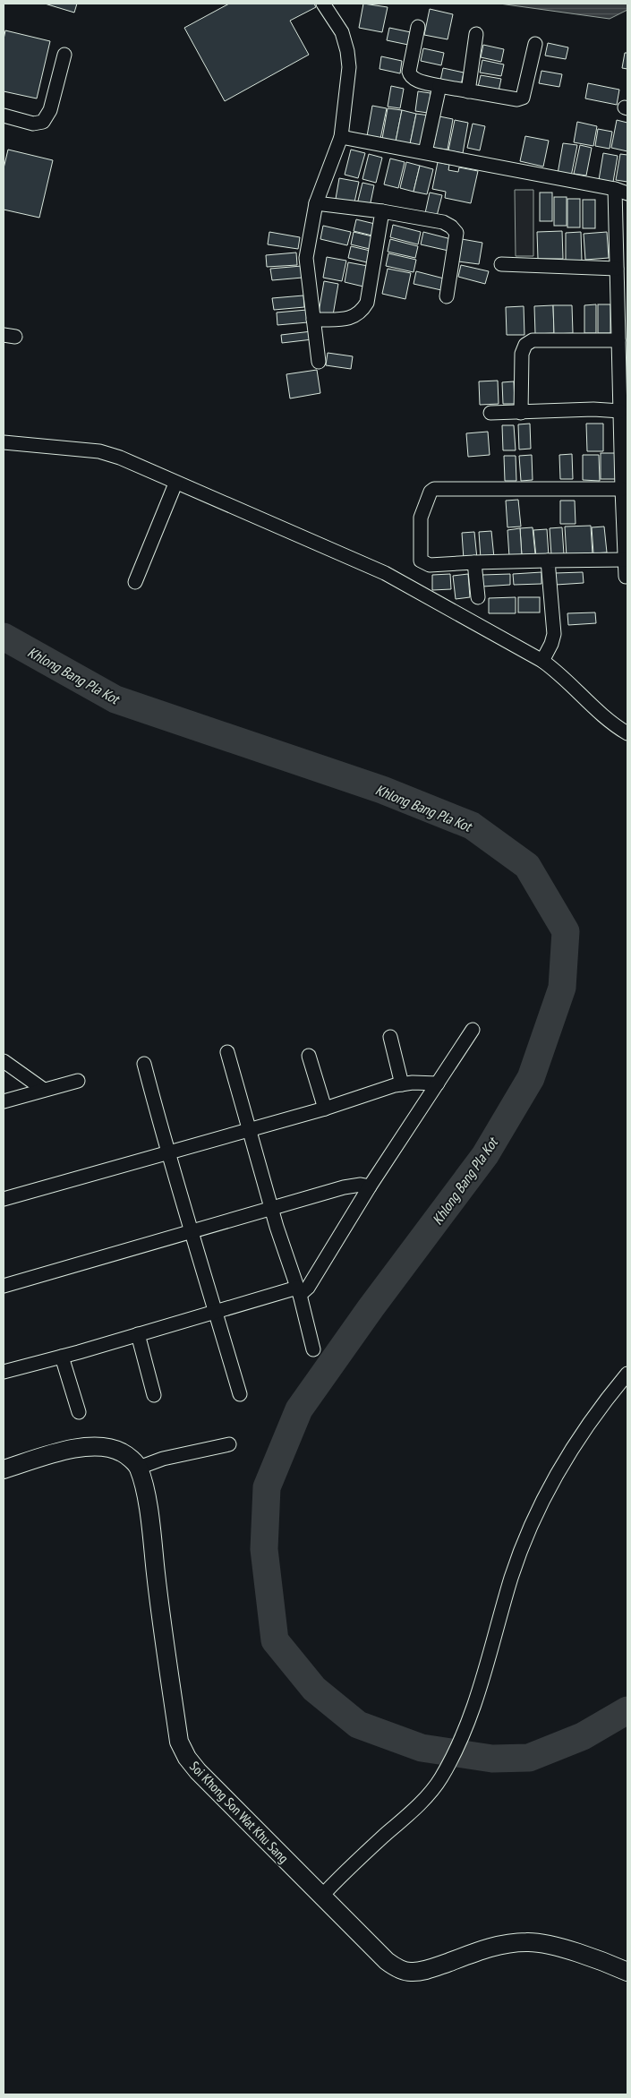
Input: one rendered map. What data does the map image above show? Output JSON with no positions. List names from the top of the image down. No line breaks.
{"streets":{"street":["Soi Khong Son Wat Khu Sang"]},"water":["Khlong Bang Pla Kot"]}
